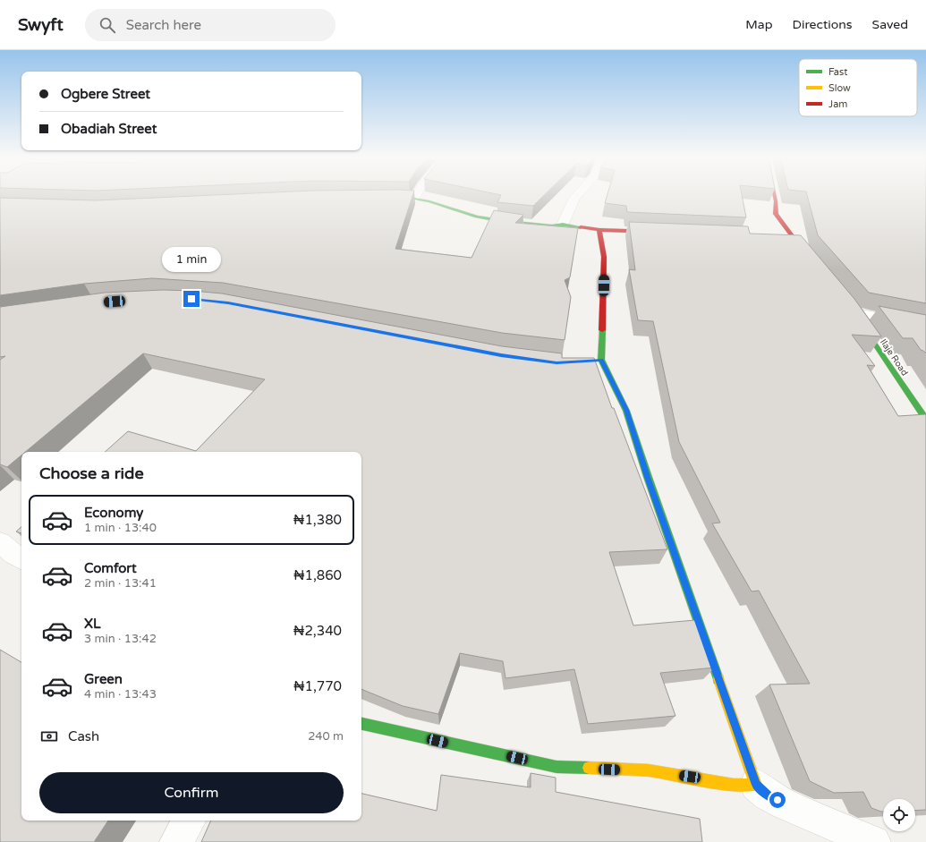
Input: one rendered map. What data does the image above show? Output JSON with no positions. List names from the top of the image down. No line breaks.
{"streets":{"street":["Ilaje Road"]},"legend":["Fast","Slow","Jam"],"page":{"header":"Swyft","search":"Search here","nav":["Map","Directions","Saved"],"banner":["Ogbere Street","Obadiah Street"],"bubble":"1 min","heading":"Choose a ride","list":[{"name":"Economy","note":"1 min · 13:40","value":"₦1,380"},{"name":"Comfort","note":"2 min · 13:41","value":"₦1,860"},{"name":"XL","note":"3 min · 13:42","value":"₦2,340"},{"name":"Green","note":"4 min · 13:43","value":"₦1,770"}],"pay":["Cash","240 m"],"buttons":"Confirm"}}
